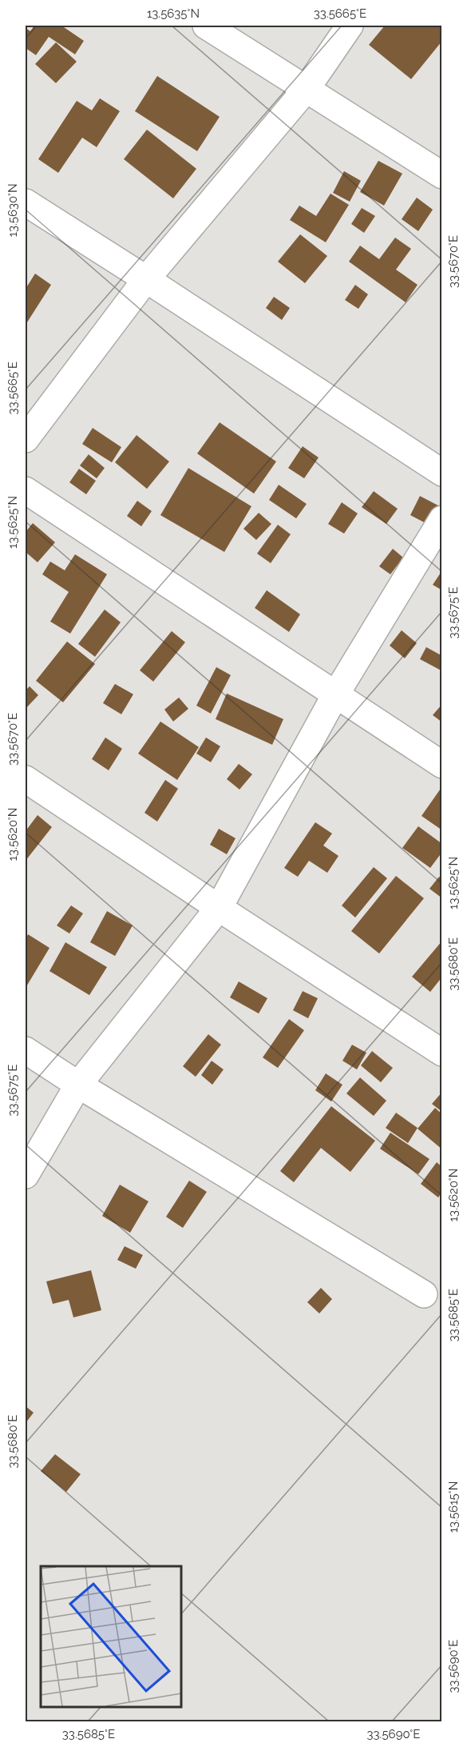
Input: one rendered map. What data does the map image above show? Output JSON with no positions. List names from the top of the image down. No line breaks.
{"coordinates":["13.5635°N","33.5665°E","13.5630°N","33.5670°E","13.5625°N","33.5675°E","13.5620°N","33.5680°E","33.5685°E","13.5615°N","33.5690°E"]}
